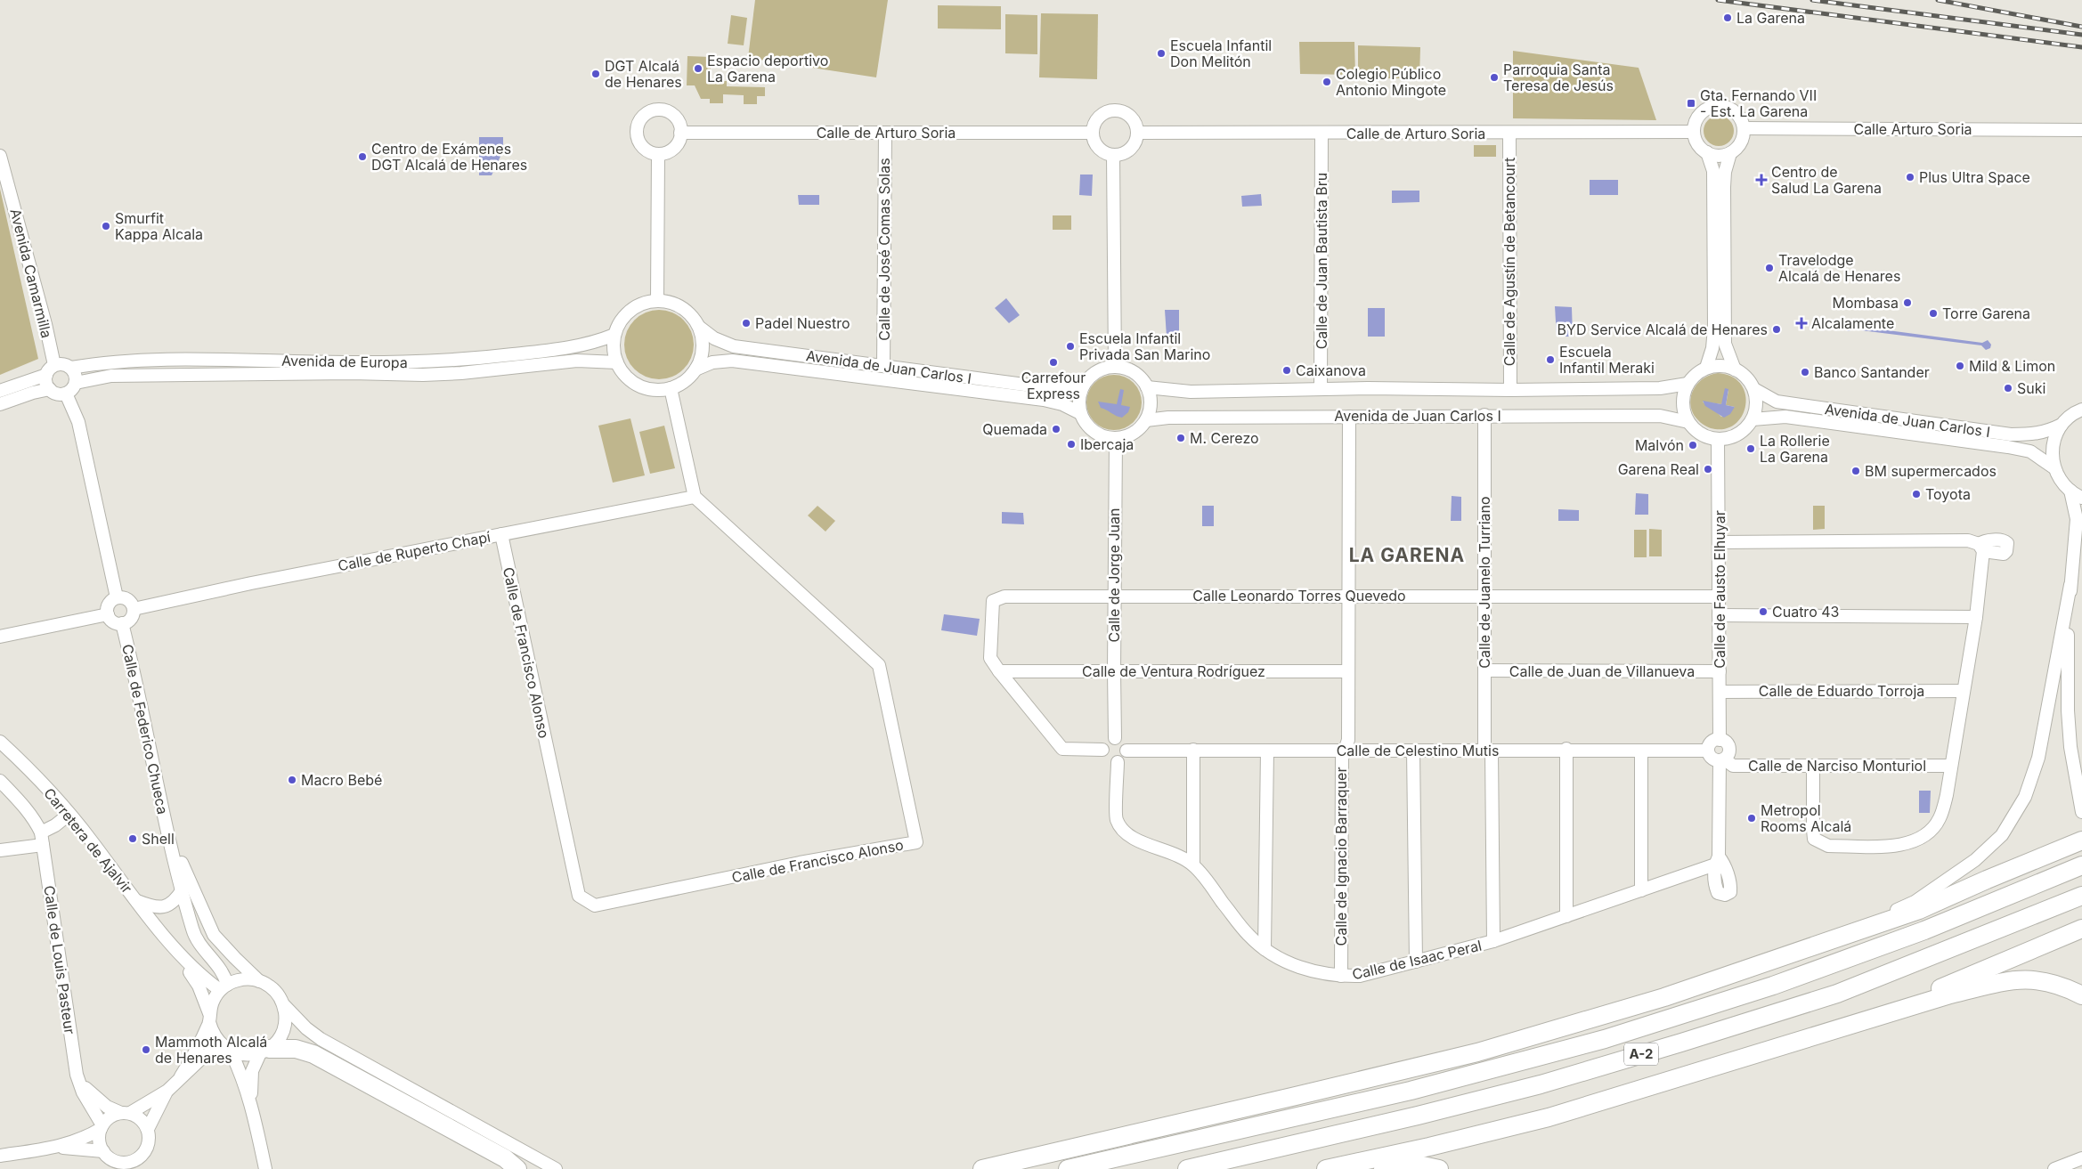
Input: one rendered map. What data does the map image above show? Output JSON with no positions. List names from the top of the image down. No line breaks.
{"streets":{"highway":["A-2"],"street":["Calle Arturo Soria","Calle de Arturo Soria","Calle de José Comas Solas","Calle de Juan Bautista Bru","Calle de Agustín de Betancourt","Avenida Camarmilla","Avenida de Europa","Avenida de Juan Carlos I","Calle de Ruperto Chapí","Calle de Jorge Juan","Calle de Juanelo Turriano","Calle de Fausto Elhuyar","Calle Leonardo Torres Quevedo","Calle de Francisco Alonso","Calle de Ventura Rodríguez","Calle de Juan de Villanueva","Calle de Eduardo Torroja","Calle de Federico Chueca","Calle de Celestino Mutis","Calle de Narciso Monturiol","Carretera de Ajalvir","Calle de Ignacio Barraquer","Calle de Louis Pasteur","Calle de Isaac Peral"]},"crossings":[["Calle Arturo Soria","Calle de Arturo Soria"],["Calle de Arturo Soria","Calle de José Comas Solas"],["Calle de Arturo Soria","Calle de Juan Bautista Bru"],["Calle de Arturo Soria","Calle de Agustín de Betancourt"],["Calle de José Comas Solas","Avenida de Juan Carlos I"],["Calle de Juan Bautista Bru","Avenida de Juan Carlos I"],["Calle de Agustín de Betancourt","Avenida de Juan Carlos I"],["Avenida Camarmilla","Avenida de Europa"],["Avenida de Europa","Avenida de Juan Carlos I"],["Avenida de Juan Carlos I","Calle de Jorge Juan"],["Avenida de Juan Carlos I","Calle de Juanelo Turriano"],["Avenida de Juan Carlos I","Calle de Fausto Elhuyar"],["Avenida de Juan Carlos I","Calle de Ignacio Barraquer"],["Calle de Ruperto Chapí","Calle de Francisco Alonso"],["Calle de Ruperto Chapí","Calle de Federico Chueca"],["Calle de Jorge Juan","Calle Leonardo Torres Quevedo"],["Calle de Jorge Juan","Calle de Ventura Rodríguez"],["Calle de Jorge Juan","Calle de Celestino Mutis"],["Calle de Jorge Juan","Calle de Isaac Peral"],["Calle de Juanelo Turriano","Calle Leonardo Torres Quevedo"],["Calle de Juanelo Turriano","Calle de Juan de Villanueva"],["Calle de Juanelo Turriano","Calle de Celestino Mutis"],["Calle de Juanelo Turriano","Calle de Isaac Peral"],["Calle de Fausto Elhuyar","Calle Leonardo Torres Quevedo"],["Calle de Fausto Elhuyar","Calle de Juan de Villanueva"],["Calle de Fausto Elhuyar","Calle de Eduardo Torroja"],["Calle de Fausto Elhuyar","Calle de Celestino Mutis"],["Calle de Fausto Elhuyar","Calle de Narciso Monturiol"],["Calle de Fausto Elhuyar","Calle de Isaac Peral"],["Calle Leonardo Torres Quevedo","Calle de Ventura Rodríguez"],["Calle Leonardo Torres Quevedo","Calle de Ignacio Barraquer"],["Calle de Ventura Rodríguez","Calle de Ignacio Barraquer"],["Calle de Celestino Mutis","Calle de Narciso Monturiol"],["Calle de Celestino Mutis","Calle de Ignacio Barraquer"],["Calle de Celestino Mutis","Calle de Isaac Peral"],["Calle de Narciso Monturiol","Calle de Isaac Peral"],["Calle de Ignacio Barraquer","Calle de Isaac Peral"]],"districts":["LA GARENA"],"places":{"other":["La Garena","Escuela Infantil Don Melitón","Espacio deportivo La Garena","DGT Alcalá de Henares","Parroquia Santa Teresa de Jesús","Colegio Público Antonio Mingote","Centro de Exámenes DGT Alcalá de Henares","Plus Ultra Space","Smurfit Kappa Alcala","Travelodge Alcalá de Henares","Mombasa","Torre Garena","Padel Nuestro","BYD Service Alcalá de Henares","Escuela Infantil Privada San Marino","Escuela Infantil Meraki","Carrefour Express","Mild & Limon","Caixanova","Banco Santander","Suki","Quemada","M. Cerezo","Ibercaja","Malvón","La Rollerie La Garena","Garena Real","BM supermercados","Toyota","Cuatro 43","Macro Bebé","Metropol Rooms Alcalá","Shell","Mammoth Alcalá de Henares"],"transit":["Gta. Fernando VII - Est. La Garena"],"health":["Centro de Salud La Garena","Alcalamente"]}}
